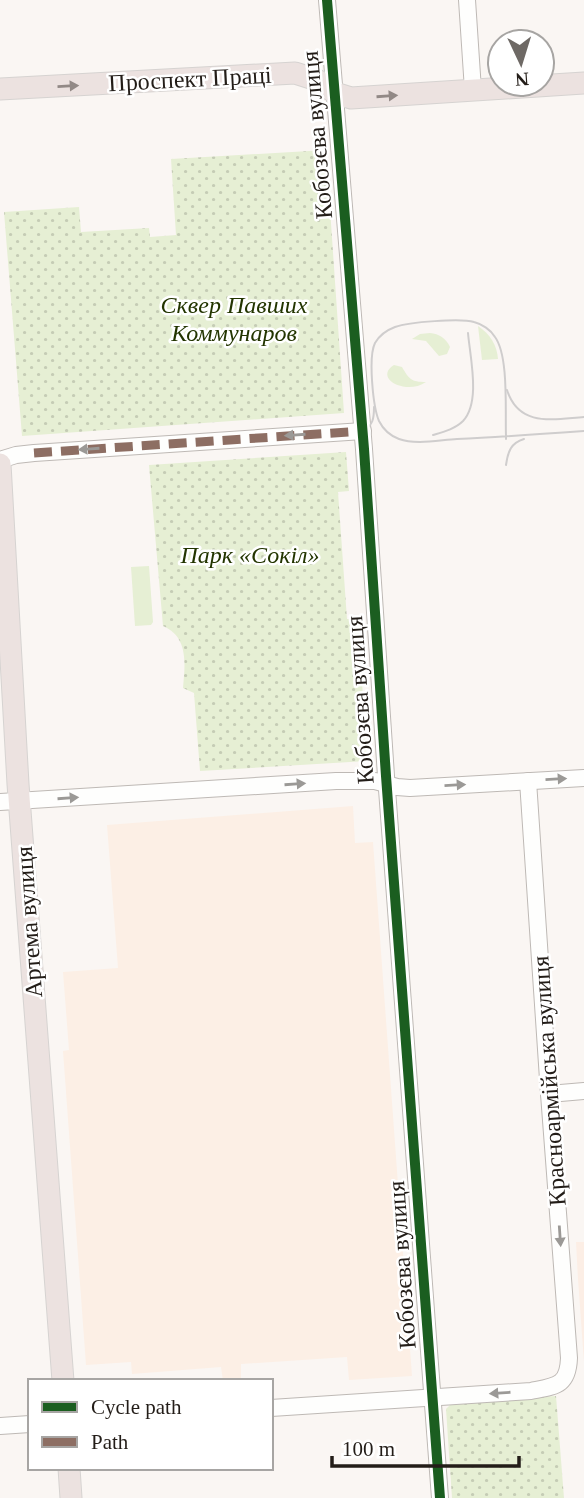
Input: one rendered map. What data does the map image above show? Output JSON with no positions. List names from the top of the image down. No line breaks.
{"streets":{"main road":["Проспект Праці","Артема вулиця"],"street":["Кобозєва вулиця","Красноармійська вулиця"]},"crossings":[["Проспект Праці","Кобозєва вулиця"],["Кобозєва вулиця","Красноармійська вулиця"]],"one_way":["Проспект Праці"],"parks":["Сквер Павших Коммунаров","Парк «Сокіл»"],"legend":["Cycle path","Path"],"scale_bar":"100 m","north":"bottom"}
